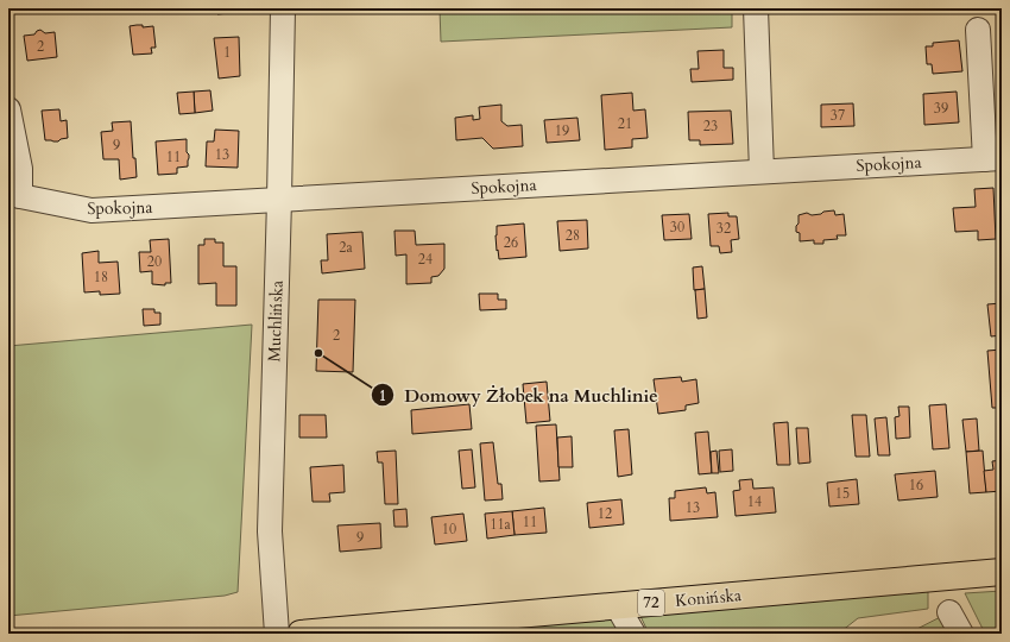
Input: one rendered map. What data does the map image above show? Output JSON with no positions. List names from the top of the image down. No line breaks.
{"streets":{"main road":["Konińska","72"],"street":["Spokojna","Muchlińska"]},"crossings":[["Spokojna","Muchlińska"]],"places":["Domowy Żłobek na Muchlinie"],"house_numbers":["2","1","39","37","21","23","19","9","13","11","30","32","28","26","2a","24","20","18","2","16","15","14","13","12","11","11a","10","9"]}
